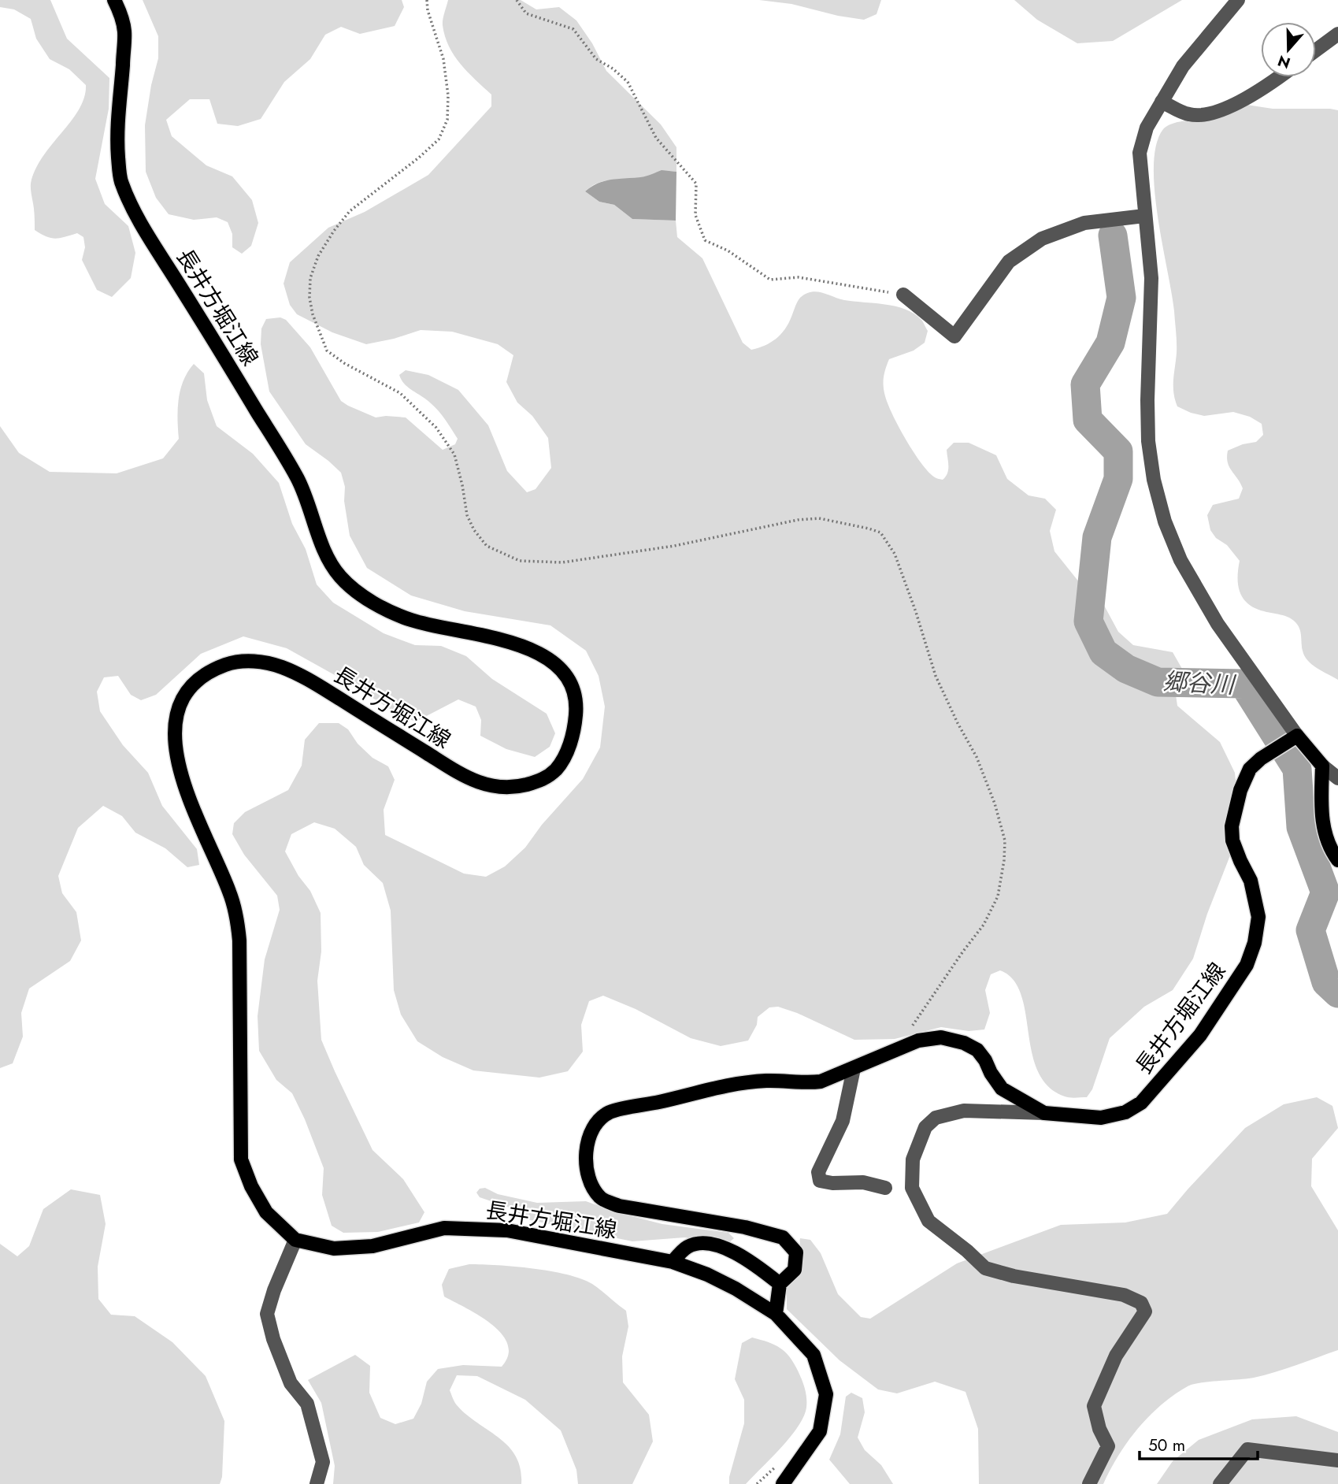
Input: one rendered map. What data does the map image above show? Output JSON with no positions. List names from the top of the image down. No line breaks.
{"streets":{"main road":["長井方堀江線"]},"water":["郷谷川"],"scale_bar":"50 m","north":"bottom"}
